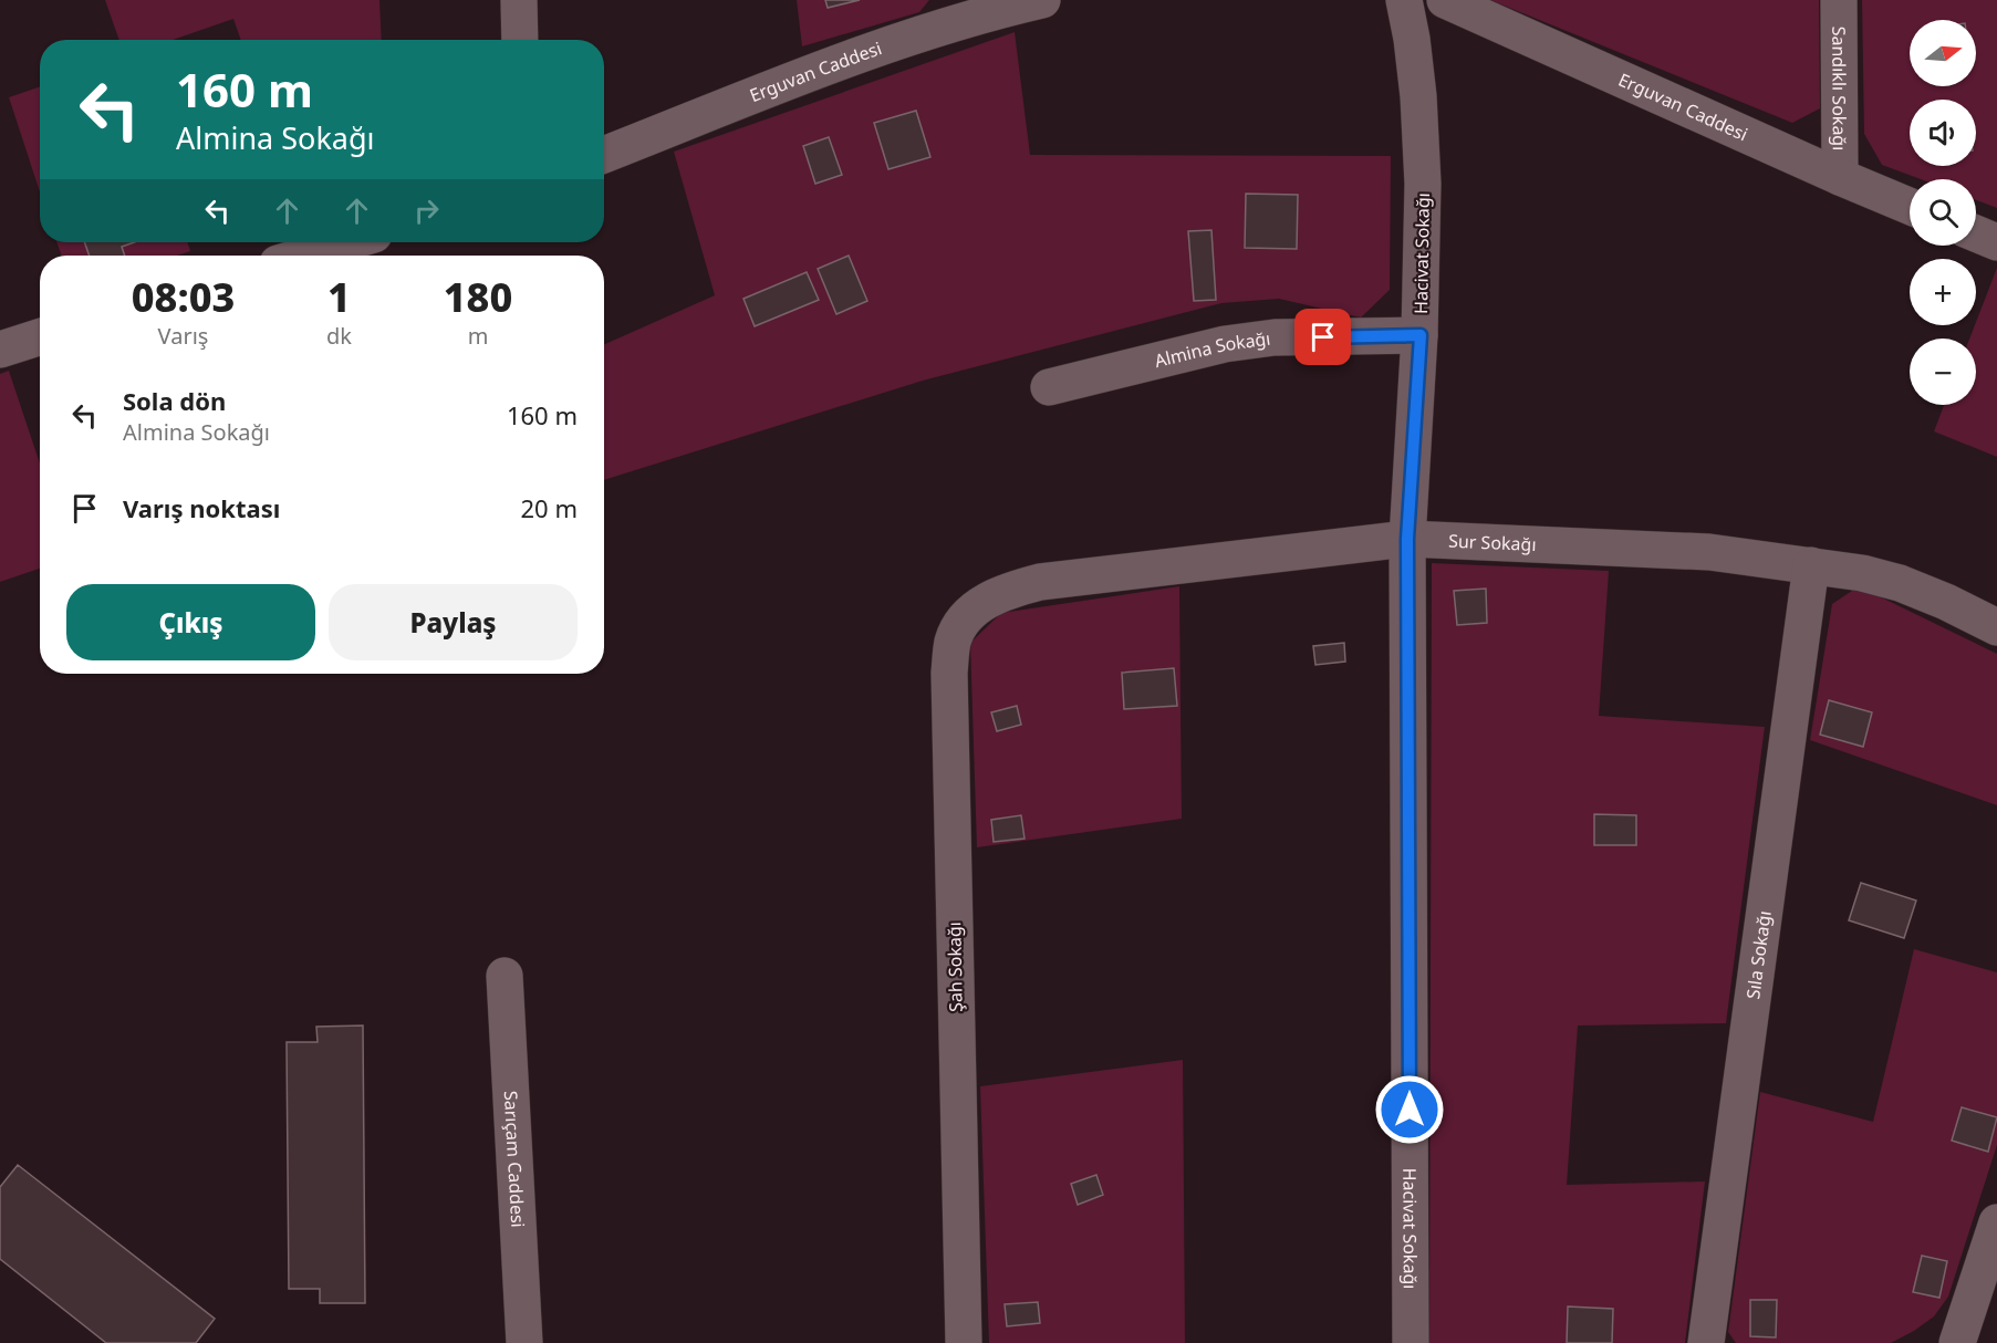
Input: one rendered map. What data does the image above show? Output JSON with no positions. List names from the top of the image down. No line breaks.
{"streets":{"street":["Erguvan Caddesi","Sandıklı Sokağı","Hacivat Sokağı","Almina Sokağı","Sur Sokağı","Sıla Sokağı","Şah Sokağı","Sarıçam Caddesi"]},"crossings":[["Erguvan Caddesi","Sandıklı Sokağı"],["Hacivat Sokağı","Almina Sokağı"],["Hacivat Sokağı","Sur Sokağı"],["Sur Sokağı","Sıla Sokağı"],["Sur Sokağı","Şah Sokağı"]],"north":"right","page":{"map_buttons":["+","−"],"turn":["160 m","Almina Sokağı"],"eta":["08:03","Varış","1","dk","180","m"],"list":[{"name":"Sola dön","note":"Almina Sokağı","value":"160 m"},{"name":"Varış noktası","value":"20 m"}],"buttons":["Çıkış","Paylaş"]}}
